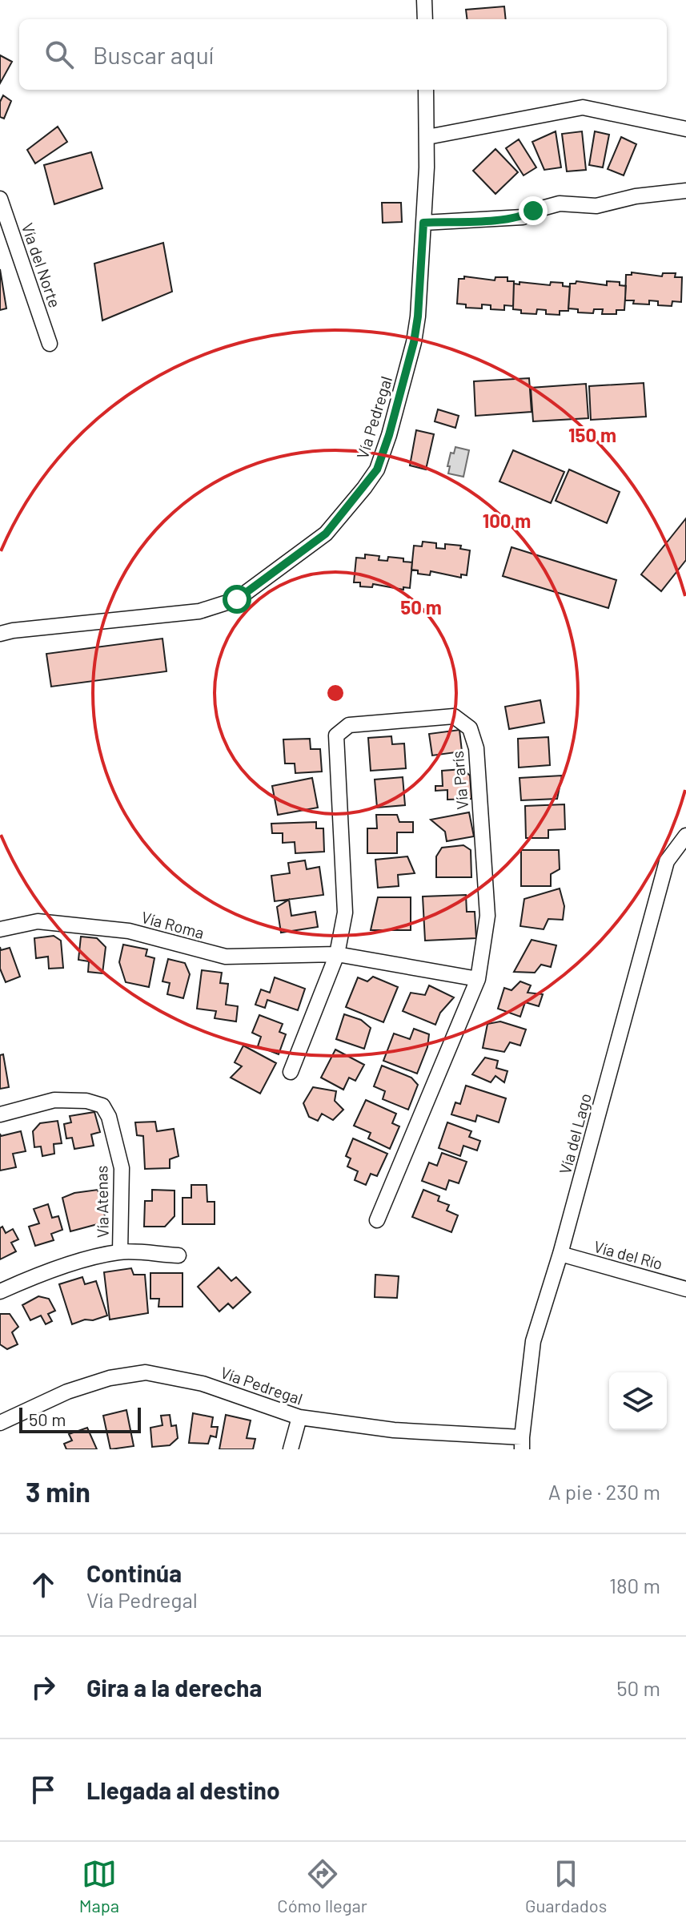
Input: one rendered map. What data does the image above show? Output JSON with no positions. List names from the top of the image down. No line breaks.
{"streets":{"street":["Vía del Norte","Vía Pedregal","Vía París","Vía Roma","Vía del Lago","Vía Atenas","Vía del Río"]},"crossings":[["Vía Pedregal","Vía del Lago"],["Vía París","Vía Roma"],["Vía del Lago","Vía del Río"]],"scale_bar":"50 m","page":{"search":"Buscar aquí","scale":"50 m","heading":["3 min","A pie · 230 m"],"list":[["Continúa","Vía Pedregal","180 m"],["Gira a la derecha","50 m"],"Llegada al destino"],"nav":["Mapa","Cómo llegar","Guardados"]},"rings":["150 m","100 m","50 m"]}
